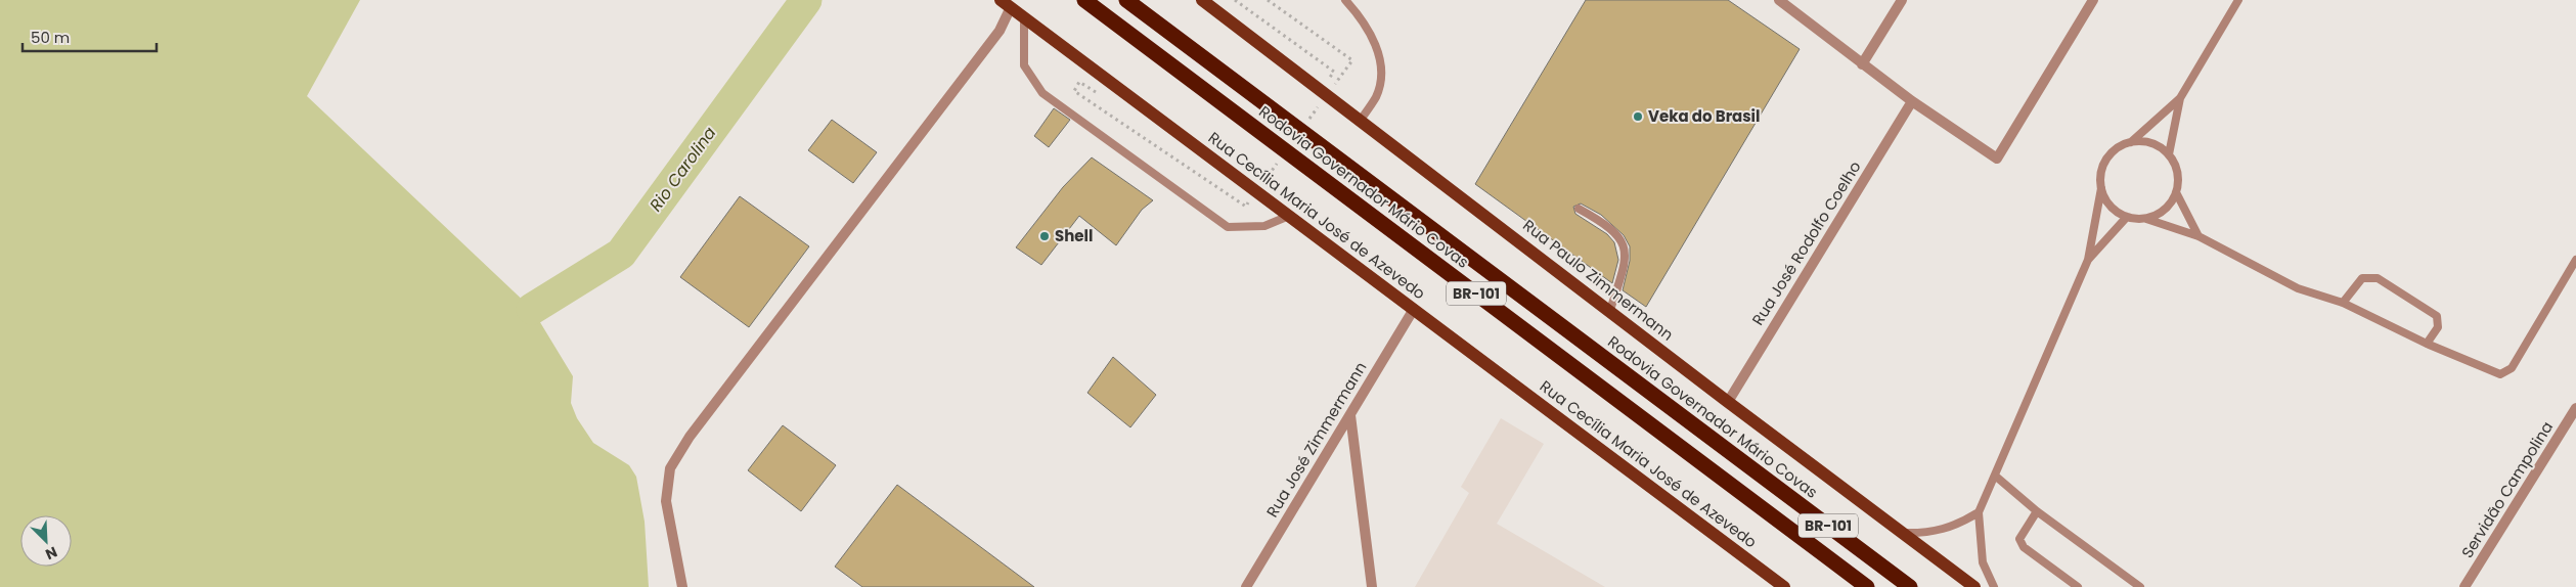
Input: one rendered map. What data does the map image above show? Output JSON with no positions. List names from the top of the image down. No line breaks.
{"streets":{"highway":["Rodovia Governador Mário Covas","BR-101"],"main road":["Rua Cecília Maria José de Azevedo","Rua Paulo Zimmermann"],"street":["Rua José Rodolfo Coelho","Rua José Zimmermann","Servidão Campolina"]},"crossings":[["Rua Cecília Maria José de Azevedo","Rua José Zimmermann"],["Rua José Rodolfo Coelho","Rua Paulo Zimmermann"]],"water":["Rio Carolina"],"places":["Veka do Brasil","Shell"],"scale_bar":"50 m","north":"bottom right"}
